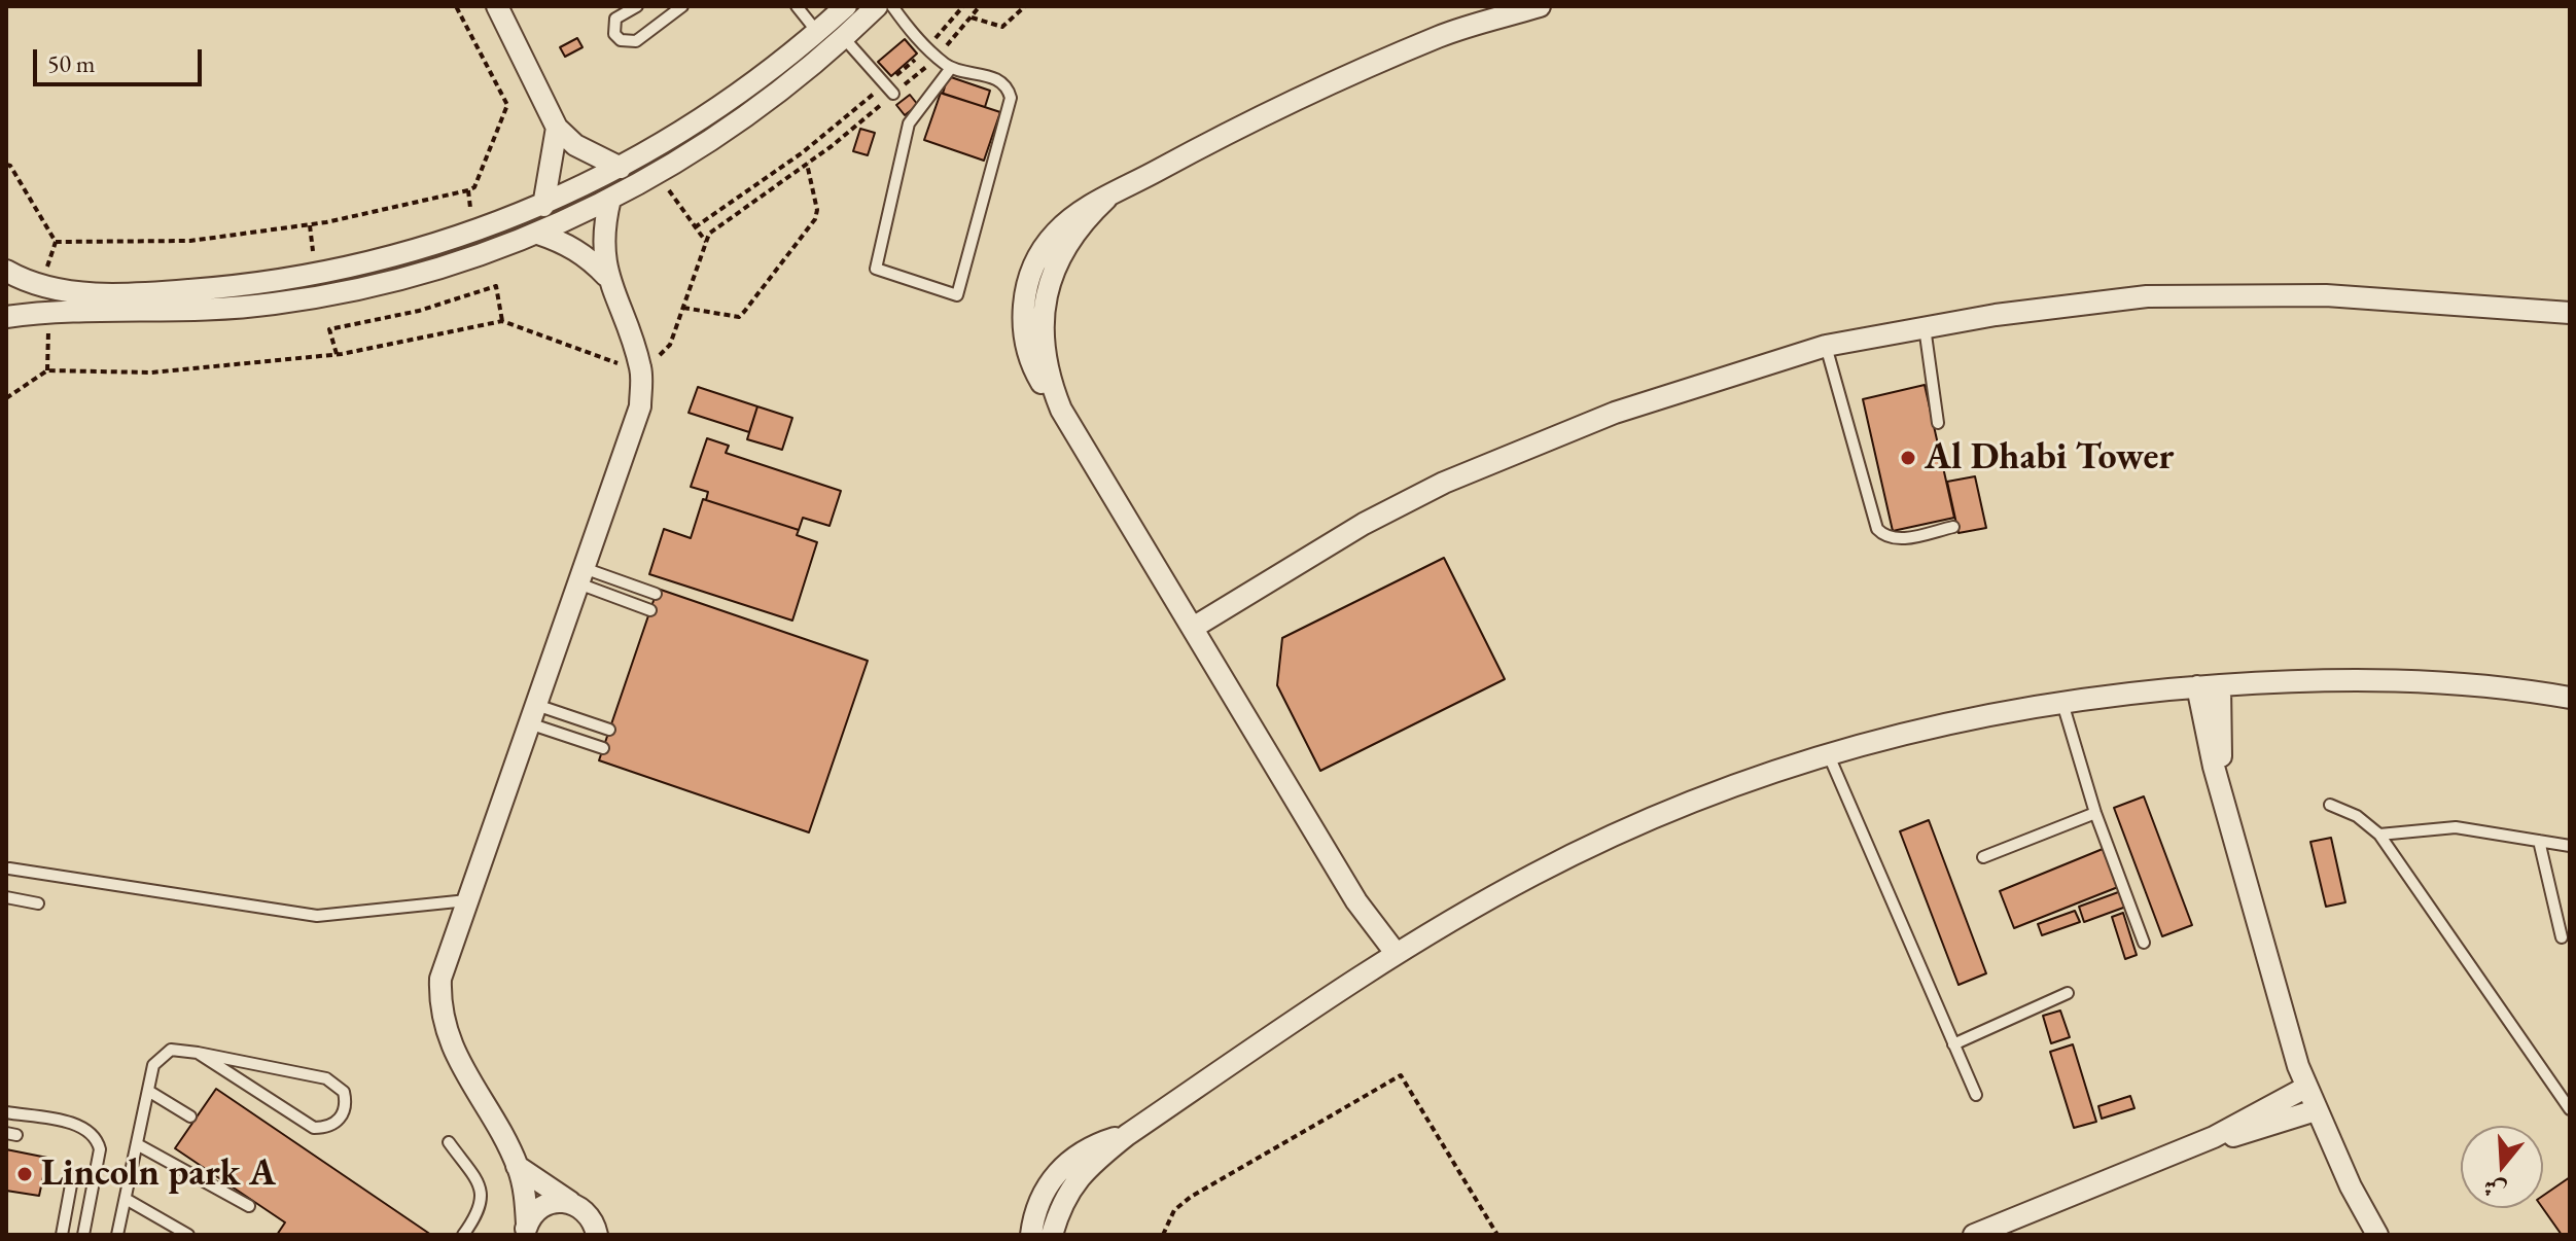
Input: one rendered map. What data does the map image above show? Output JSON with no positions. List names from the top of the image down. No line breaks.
{"places":["Al Dhabi Tower","Lincoln park A"],"scale_bar":"50 m","north":"bottom"}
